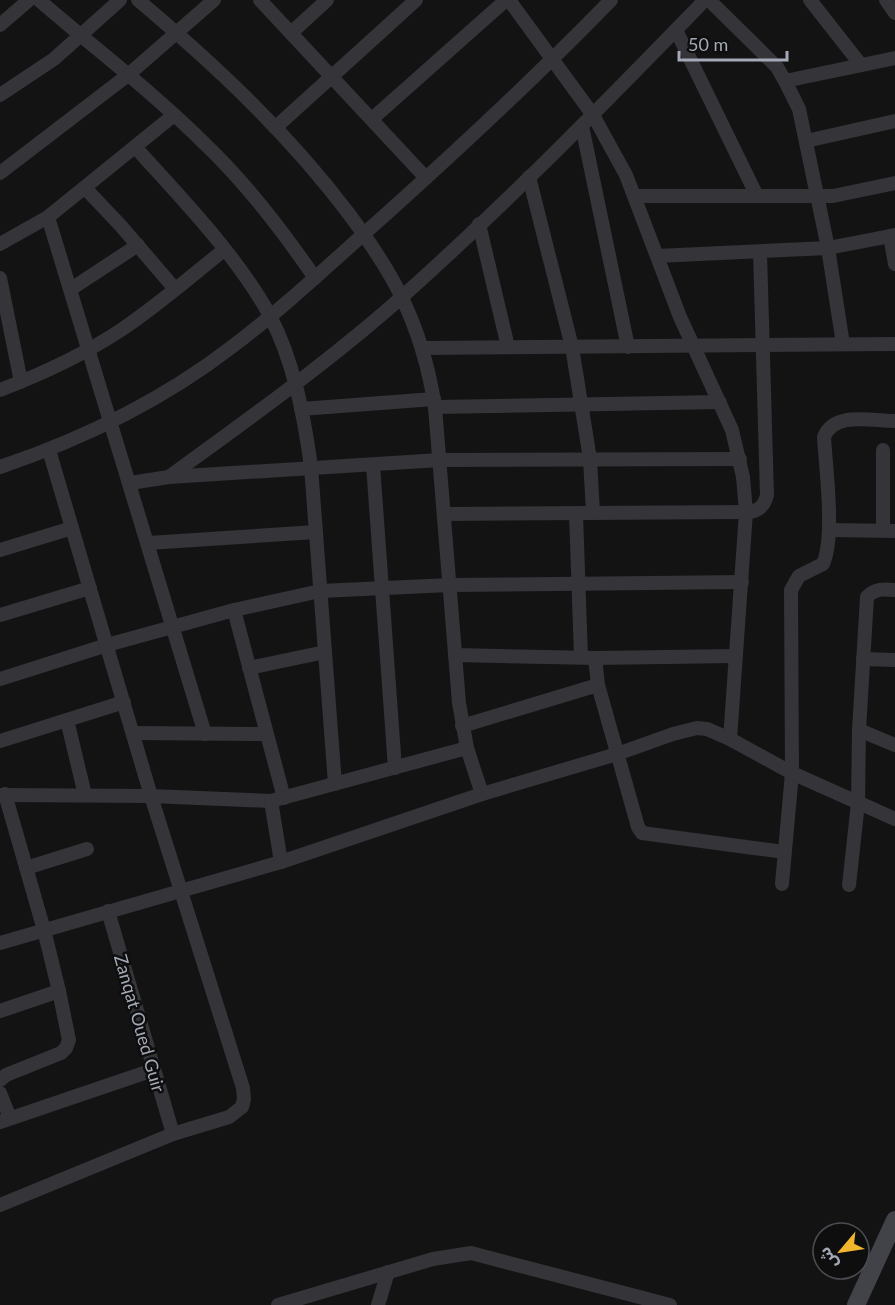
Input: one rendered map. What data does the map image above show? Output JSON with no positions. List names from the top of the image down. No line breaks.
{"streets":{"street":["Zanqat Oued Guir"]},"scale_bar":"50 m","north":"bottom left"}
